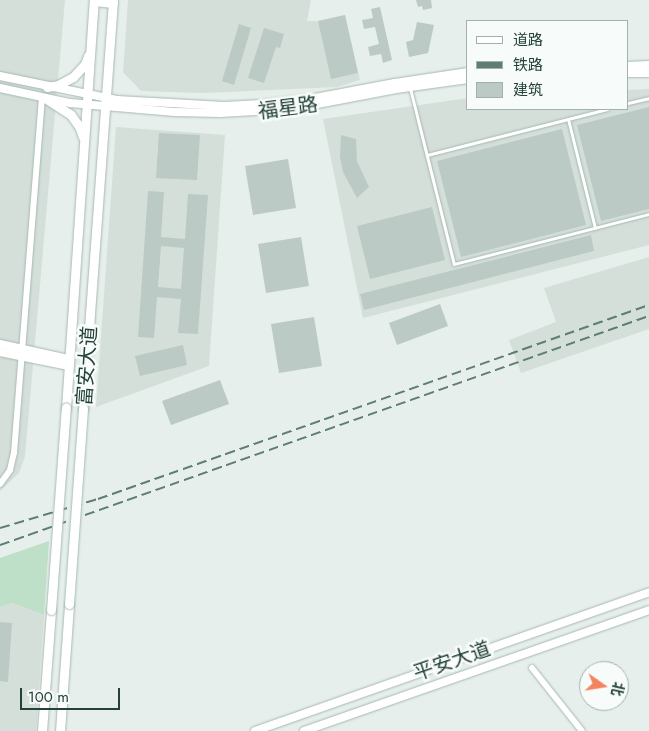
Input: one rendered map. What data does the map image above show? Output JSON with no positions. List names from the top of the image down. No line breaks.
{"streets":{"main road":["富安大道"],"street":["福星路","平安大道"]},"crossings":[["福星路","富安大道"]],"legend":["道路","铁路","建筑"],"scale_bar":"100 m","north":"right"}
